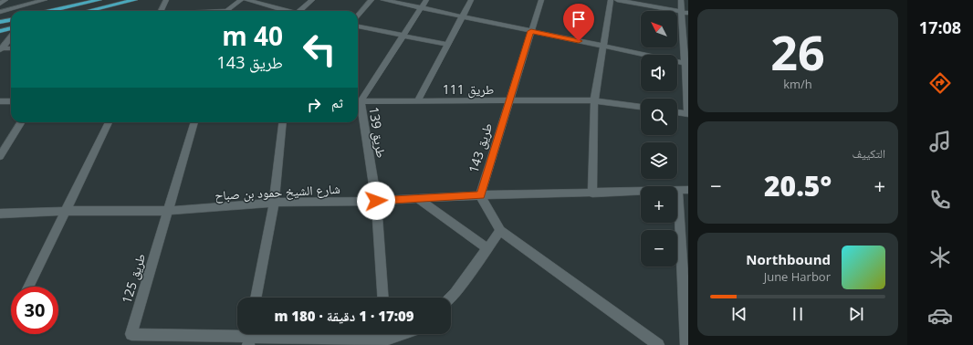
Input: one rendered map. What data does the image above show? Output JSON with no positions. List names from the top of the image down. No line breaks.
{"streets":{"street":["طريق 111","طريق 139","طريق 143","شارع الشيخ حمود بن صباح","طريق 125"]},"crossings":[["طريق 111","طريق 139"],["طريق 111","طريق 143"],["طريق 139","شارع الشيخ حمود بن صباح"],["طريق 143","شارع الشيخ حمود بن صباح"],["شارع الشيخ حمود بن صباح","طريق 125"]],"north":"top left","page":{"tabs":"17:08","tile":[["26","km/h"],"التكييف"],"map_buttons":["+","−"],"turn":["40 m","طريق 143"],"then":"ثم","heat":["−","20.5°","+"],"song":["Northbound","June Harbor"],"limit":"30","trip":"17:09 · 1 دقيقة · 180 m"}}
